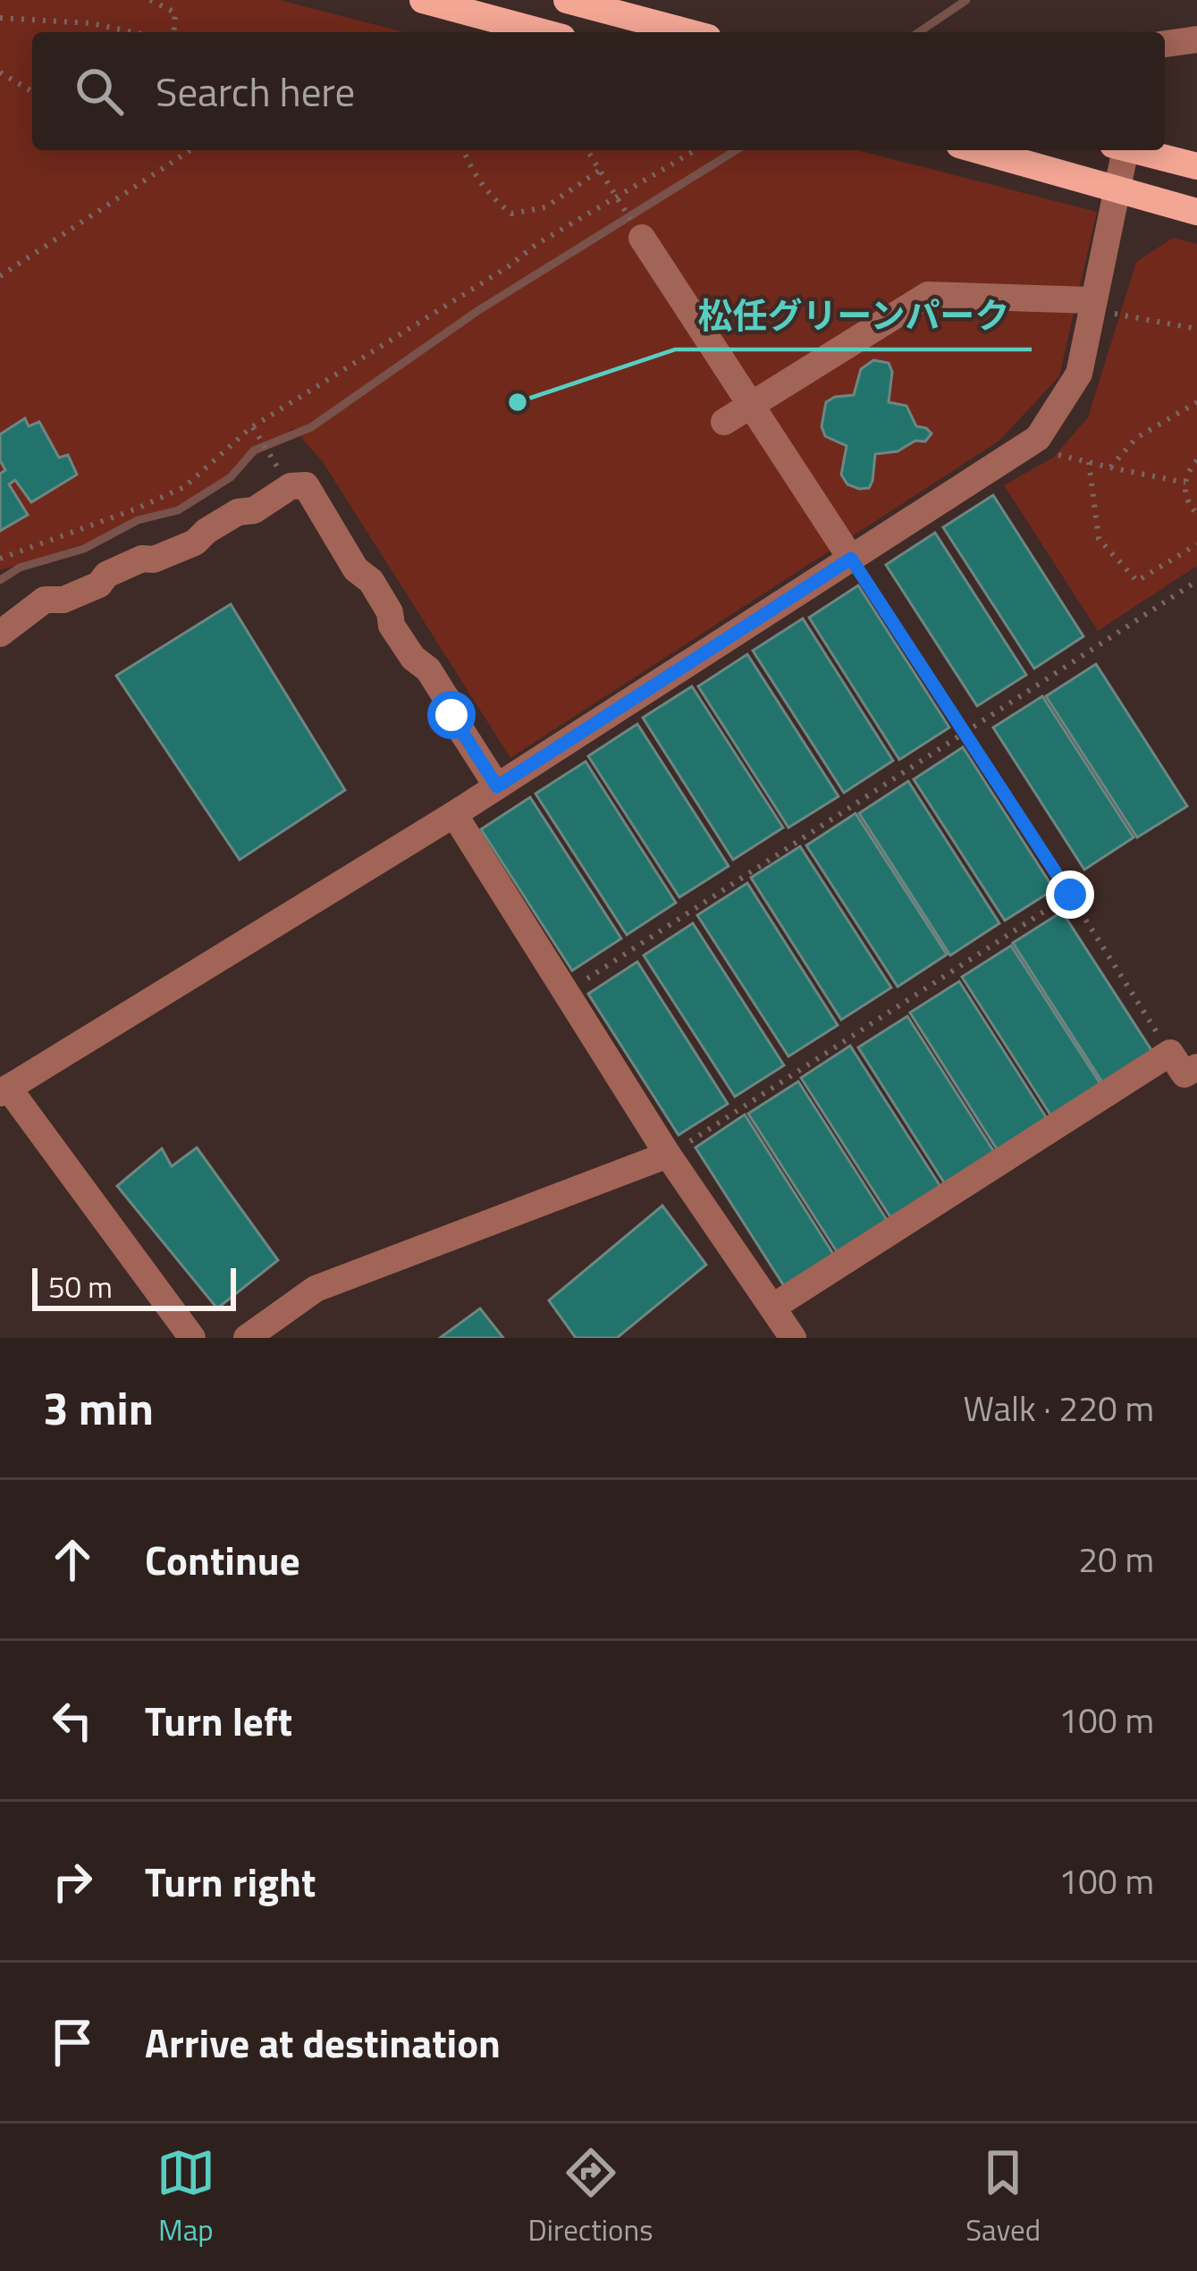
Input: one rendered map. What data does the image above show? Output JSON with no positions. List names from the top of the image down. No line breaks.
{"places":["松任グリーンパーク"],"scale_bar":"50 m","page":{"search":"Search here","scale":"50 m","heading":["3 min","Walk · 220 m"],"list":[["Continue","20 m"],["Turn left","100 m"],["Turn right","100 m"],"Arrive at destination"],"nav":["Map","Directions","Saved"]}}
